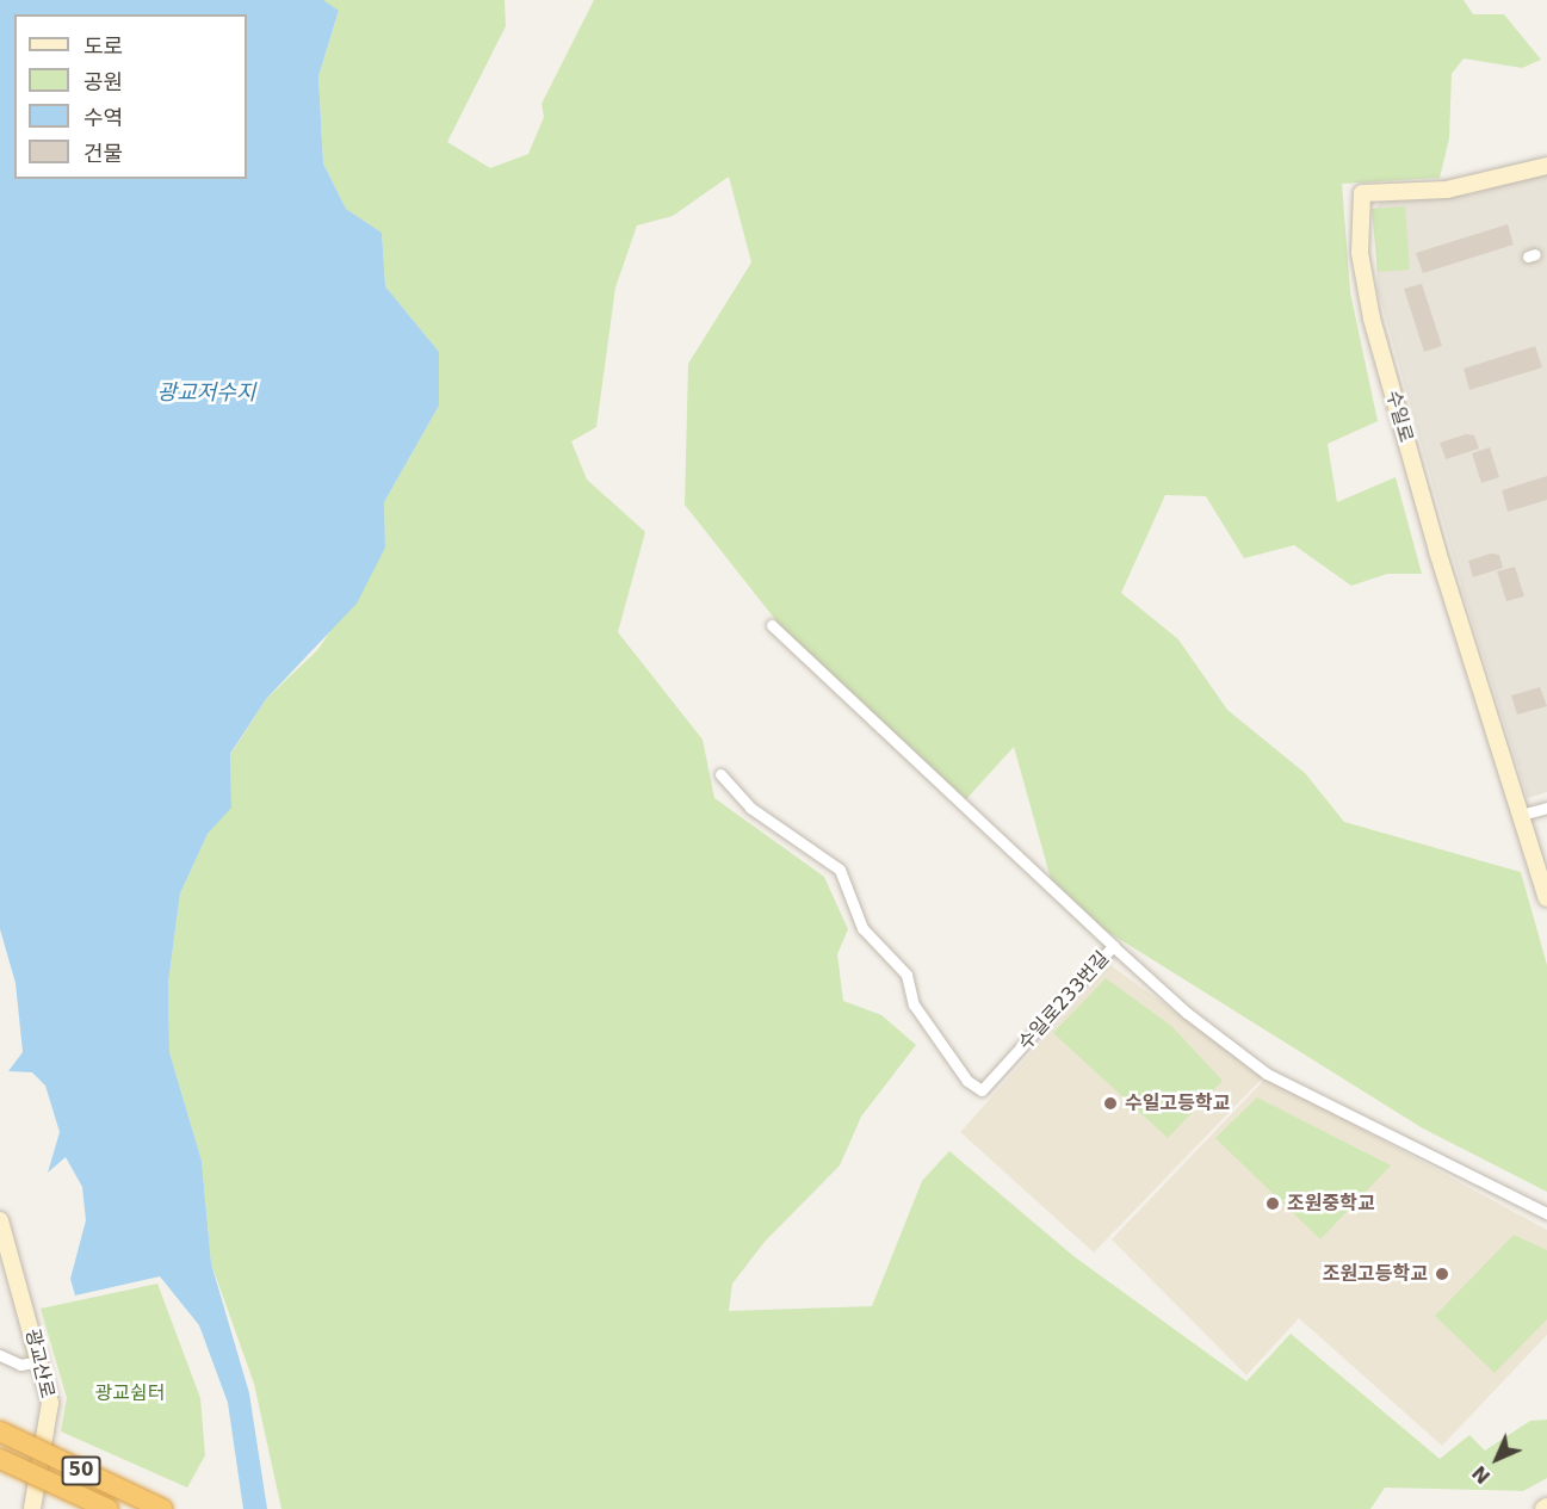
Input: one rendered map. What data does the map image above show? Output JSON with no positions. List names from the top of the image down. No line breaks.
{"streets":{"highway":["50"],"street":["수일로","수일로233번길","광교산로"]},"water":["광교저수지"],"parks":["광교쉼터"],"places":["수일고등학교","조원중학교","조원고등학교"],"legend":["도로","공원","수역","건물"],"north":"bottom left"}
